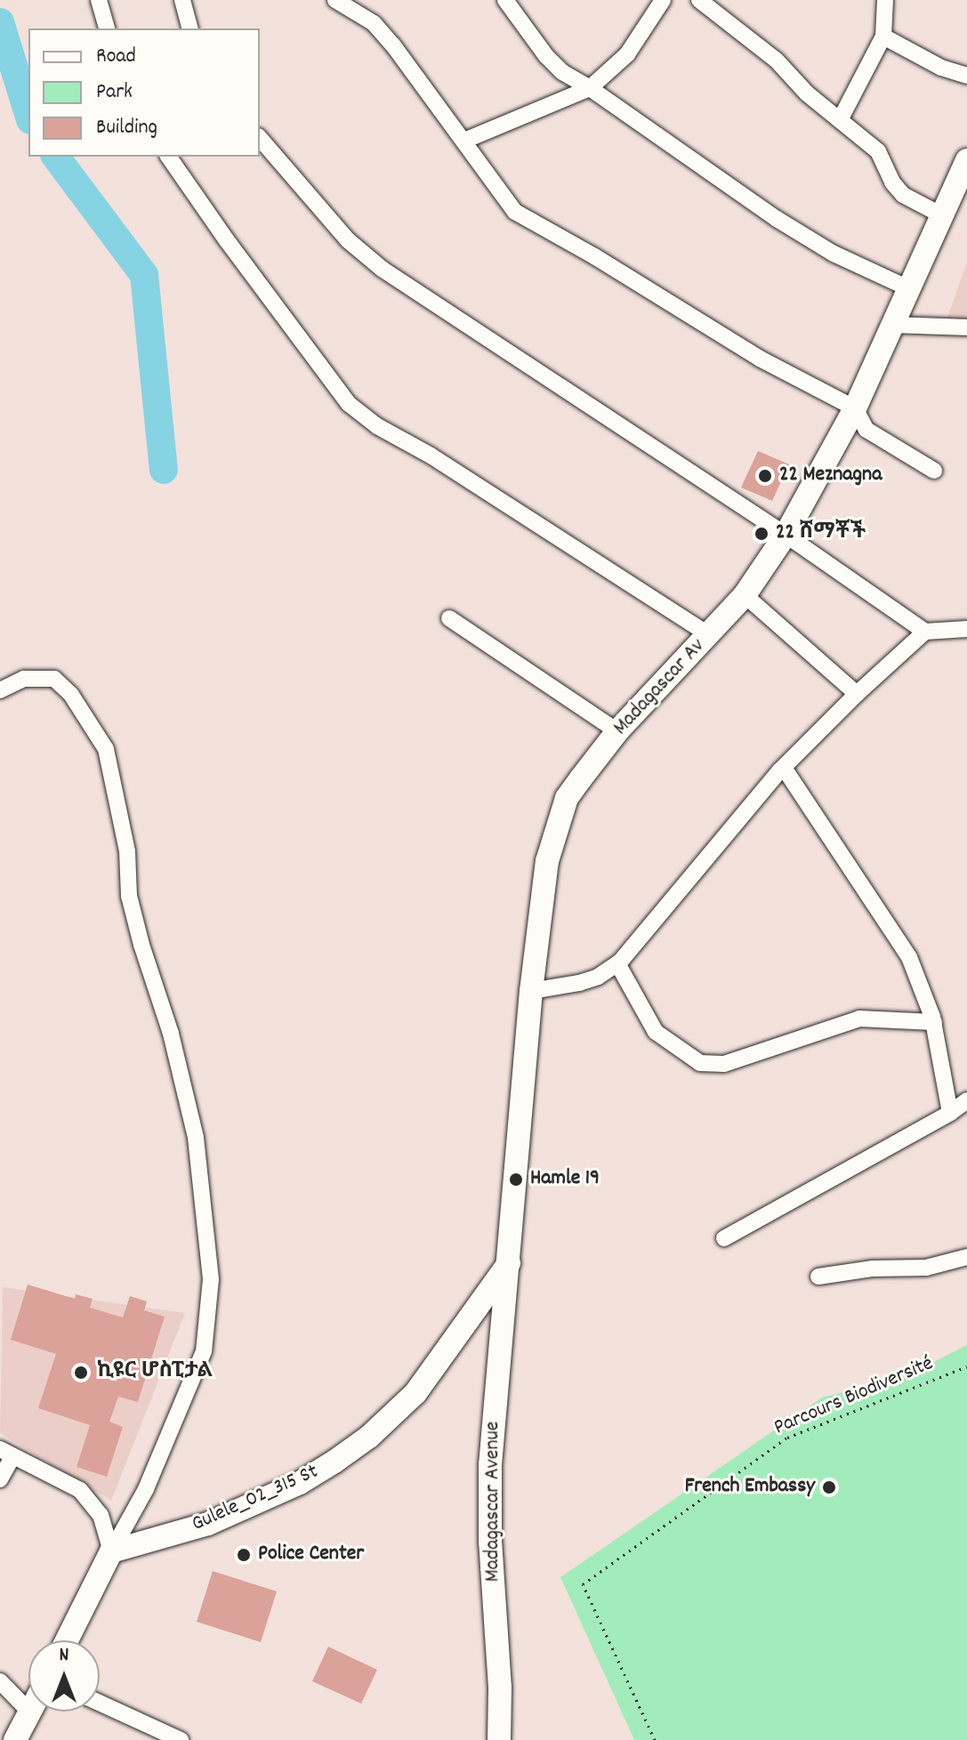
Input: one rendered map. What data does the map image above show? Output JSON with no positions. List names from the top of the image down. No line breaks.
{"streets":{"main road":["Madagascar Av","Gulele_02_315 St","Madagascar Avenue"],"path":["Parcours Biodiversité"]},"crossings":[["Madagascar Av","Gulele_02_315 St"],["Madagascar Av","Madagascar Avenue"],["Gulele_02_315 St","Madagascar Avenue"]],"places":["22 Meznagna","22 ሸማቾች","Hamle 19","ኪዩር ሆስፒታል","French Embassy","Police Center"],"legend":["Road","Park","Building"],"north":"top"}
